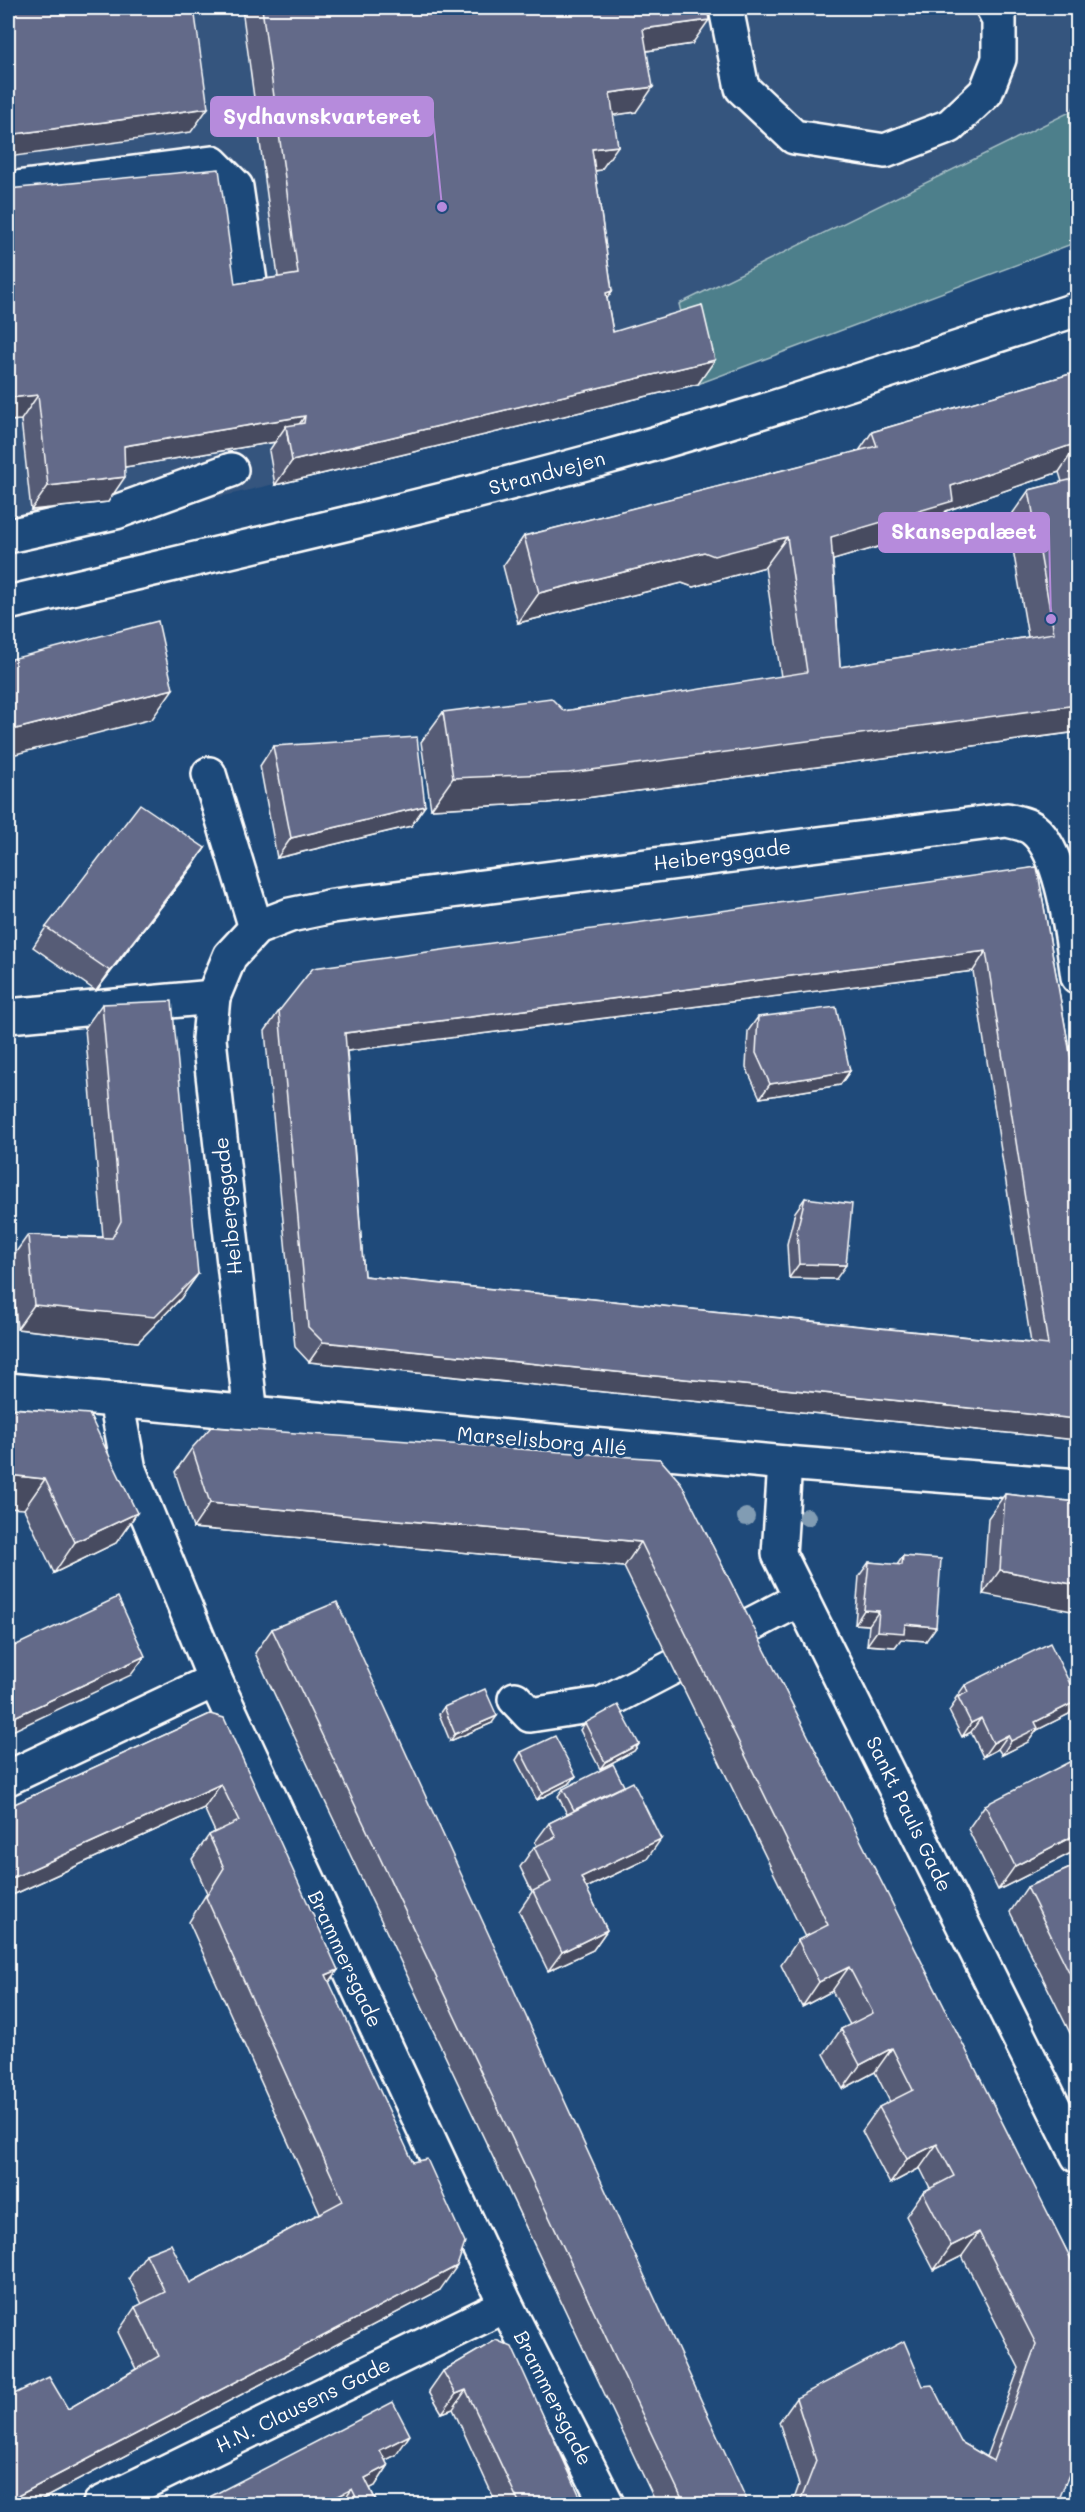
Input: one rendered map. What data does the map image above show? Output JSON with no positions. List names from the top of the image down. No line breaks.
{"streets":{"street":["Strandvejen","Heibergsgade","Marselisborg Allé","Sankt Pauls Gade","Brammersgade","H.N. Clausens Gade"]},"crossings":[["Heibergsgade","Marselisborg Allé"],["Marselisborg Allé","Sankt Pauls Gade"],["Marselisborg Allé","Brammersgade"],["Brammersgade","H.N. Clausens Gade"]],"places":["Sydhavnskvarteret","Skansepalæet"]}
